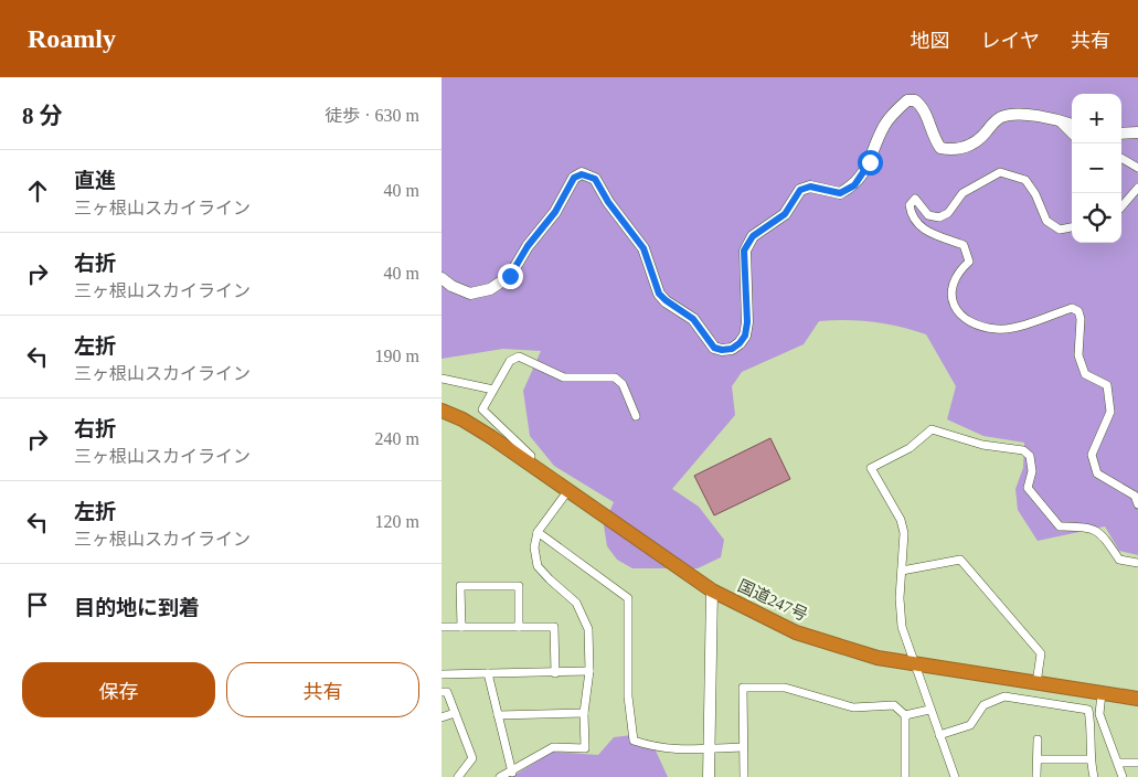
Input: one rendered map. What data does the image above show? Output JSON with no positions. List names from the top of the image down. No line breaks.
{"streets":{"highway":["国道247号"]},"page":{"header":"Roamly","nav":["地図","レイヤ","共有"],"heading":["8 分","徒歩 · 630 m"],"map_buttons":["+","−"],"list":[["直進","三ヶ根山スカイライン","40 m"],["右折","三ヶ根山スカイライン","40 m"],["左折","三ヶ根山スカイライン","190 m"],["右折","三ヶ根山スカイライン","240 m"],["左折","三ヶ根山スカイライン","120 m"],"目的地に到着"],"buttons":["保存","共有"]}}
